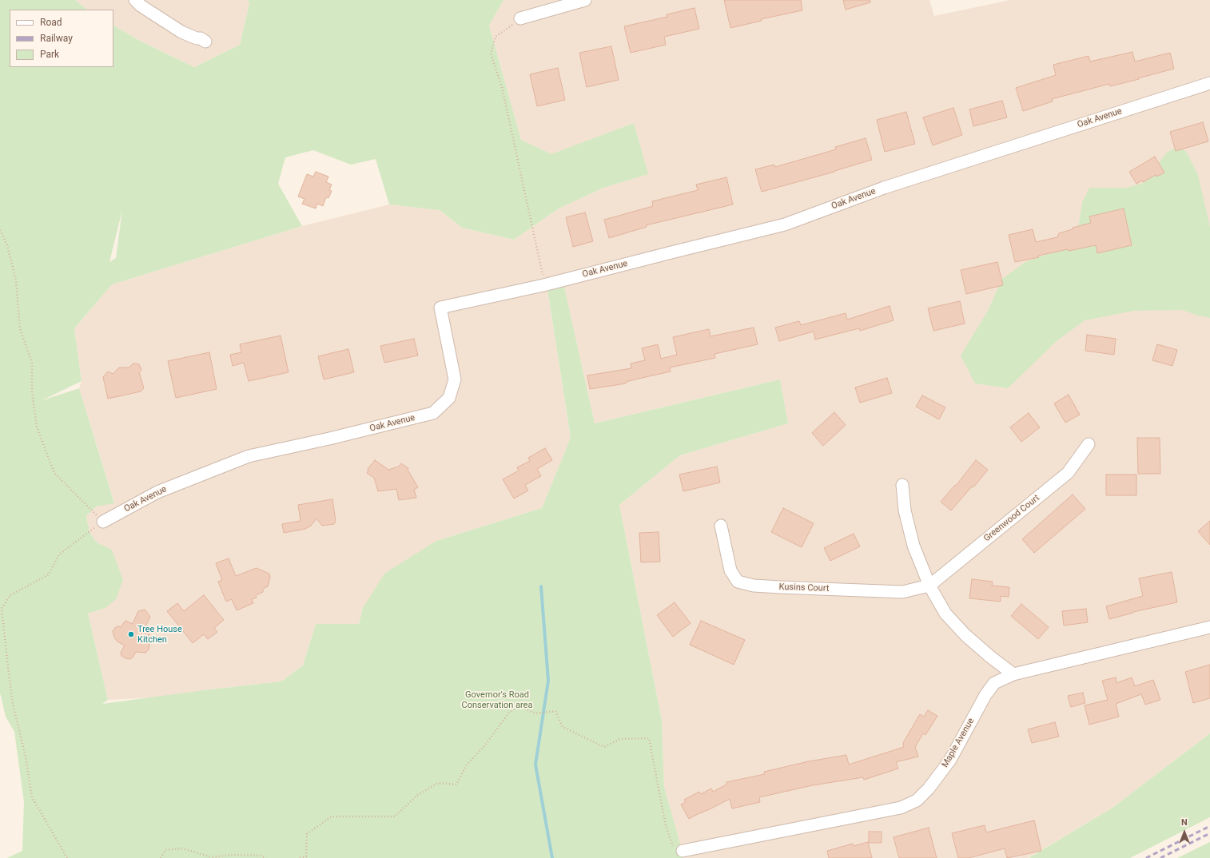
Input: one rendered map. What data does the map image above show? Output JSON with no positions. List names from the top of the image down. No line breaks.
{"streets":{"street":["Oak Avenue","Greenwood Court","Kusins Court","Maple Avenue"]},"crossings":[["Greenwood Court","Kusins Court"]],"parks":["Governor's Road Conservation area"],"places":["Tree House Kitchen"],"legend":["Road","Railway","Park"],"north":"top"}
